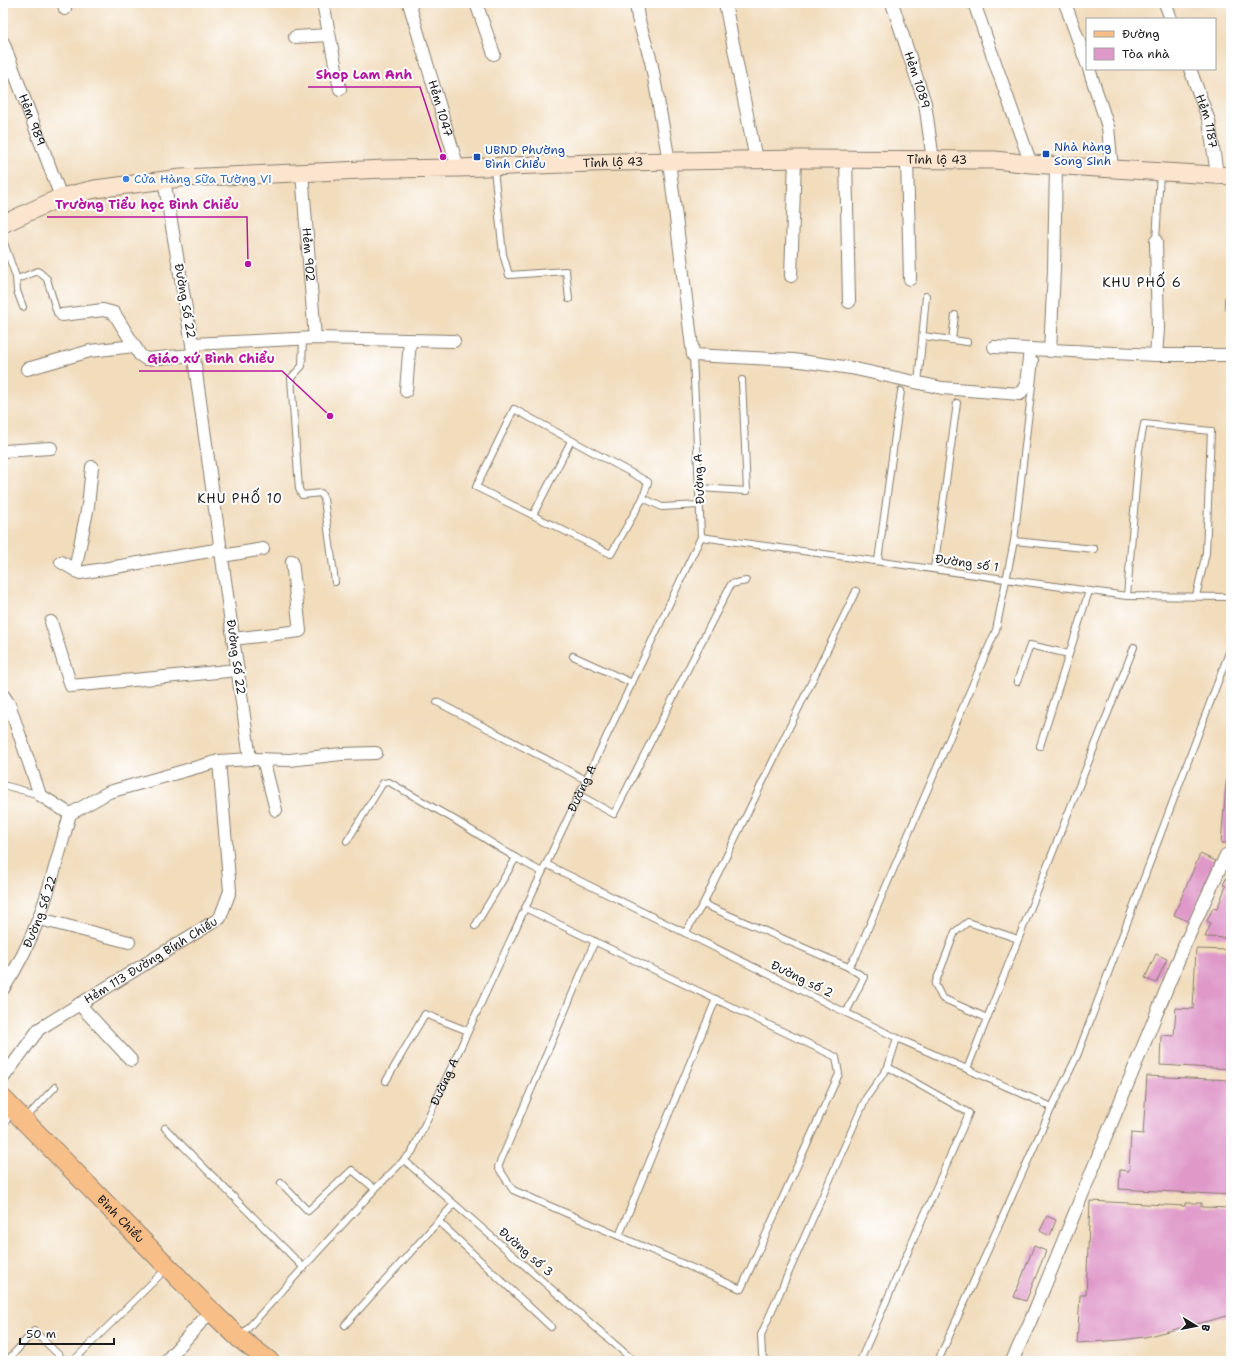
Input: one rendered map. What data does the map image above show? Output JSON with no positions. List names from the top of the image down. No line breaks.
{"streets":{"main road":["Tỉnh lộ 43","Bình Chiểu"],"street":["Hẻm 1089","Hẻm 1047","Hẻm 989","Hẻm 1187","Hẻm 902","Đường Số 22","Đường A","Hẻm 113 Đường Bính Chiếu"],"lane":["Đường số 1","Đường số 2","Đường số 3"]},"crossings":[["Hẻm 1089","Tỉnh lộ 43"],["Hẻm 1047","Tỉnh lộ 43"],["Hẻm 989","Tỉnh lộ 43"],["Hẻm 1187","Tỉnh lộ 43"],["Tỉnh lộ 43","Hẻm 902"],["Tỉnh lộ 43","Đường Số 22"],["Tỉnh lộ 43","Đường A"],["Đường A","Đường số 1"],["Đường A","Đường số 2"],["Đường A","Bình Chiểu"],["Đường A","Đường số 3"]],"districts":["KHU PHỐ 6","KHU PHỐ 10"],"places":{"transit":["Nhà hàng Song Sinh","UBND Phường Bình Chiểu"],"other":["Shop Lam Anh","Cửa Hàng Sữa Tường Vi","Trường Tiểu học Bình Chiểu","Giáo xứ Bình Chiểu"]},"legend":["Đường","Tòa nhà"],"scale_bar":"50 m","north":"right"}
